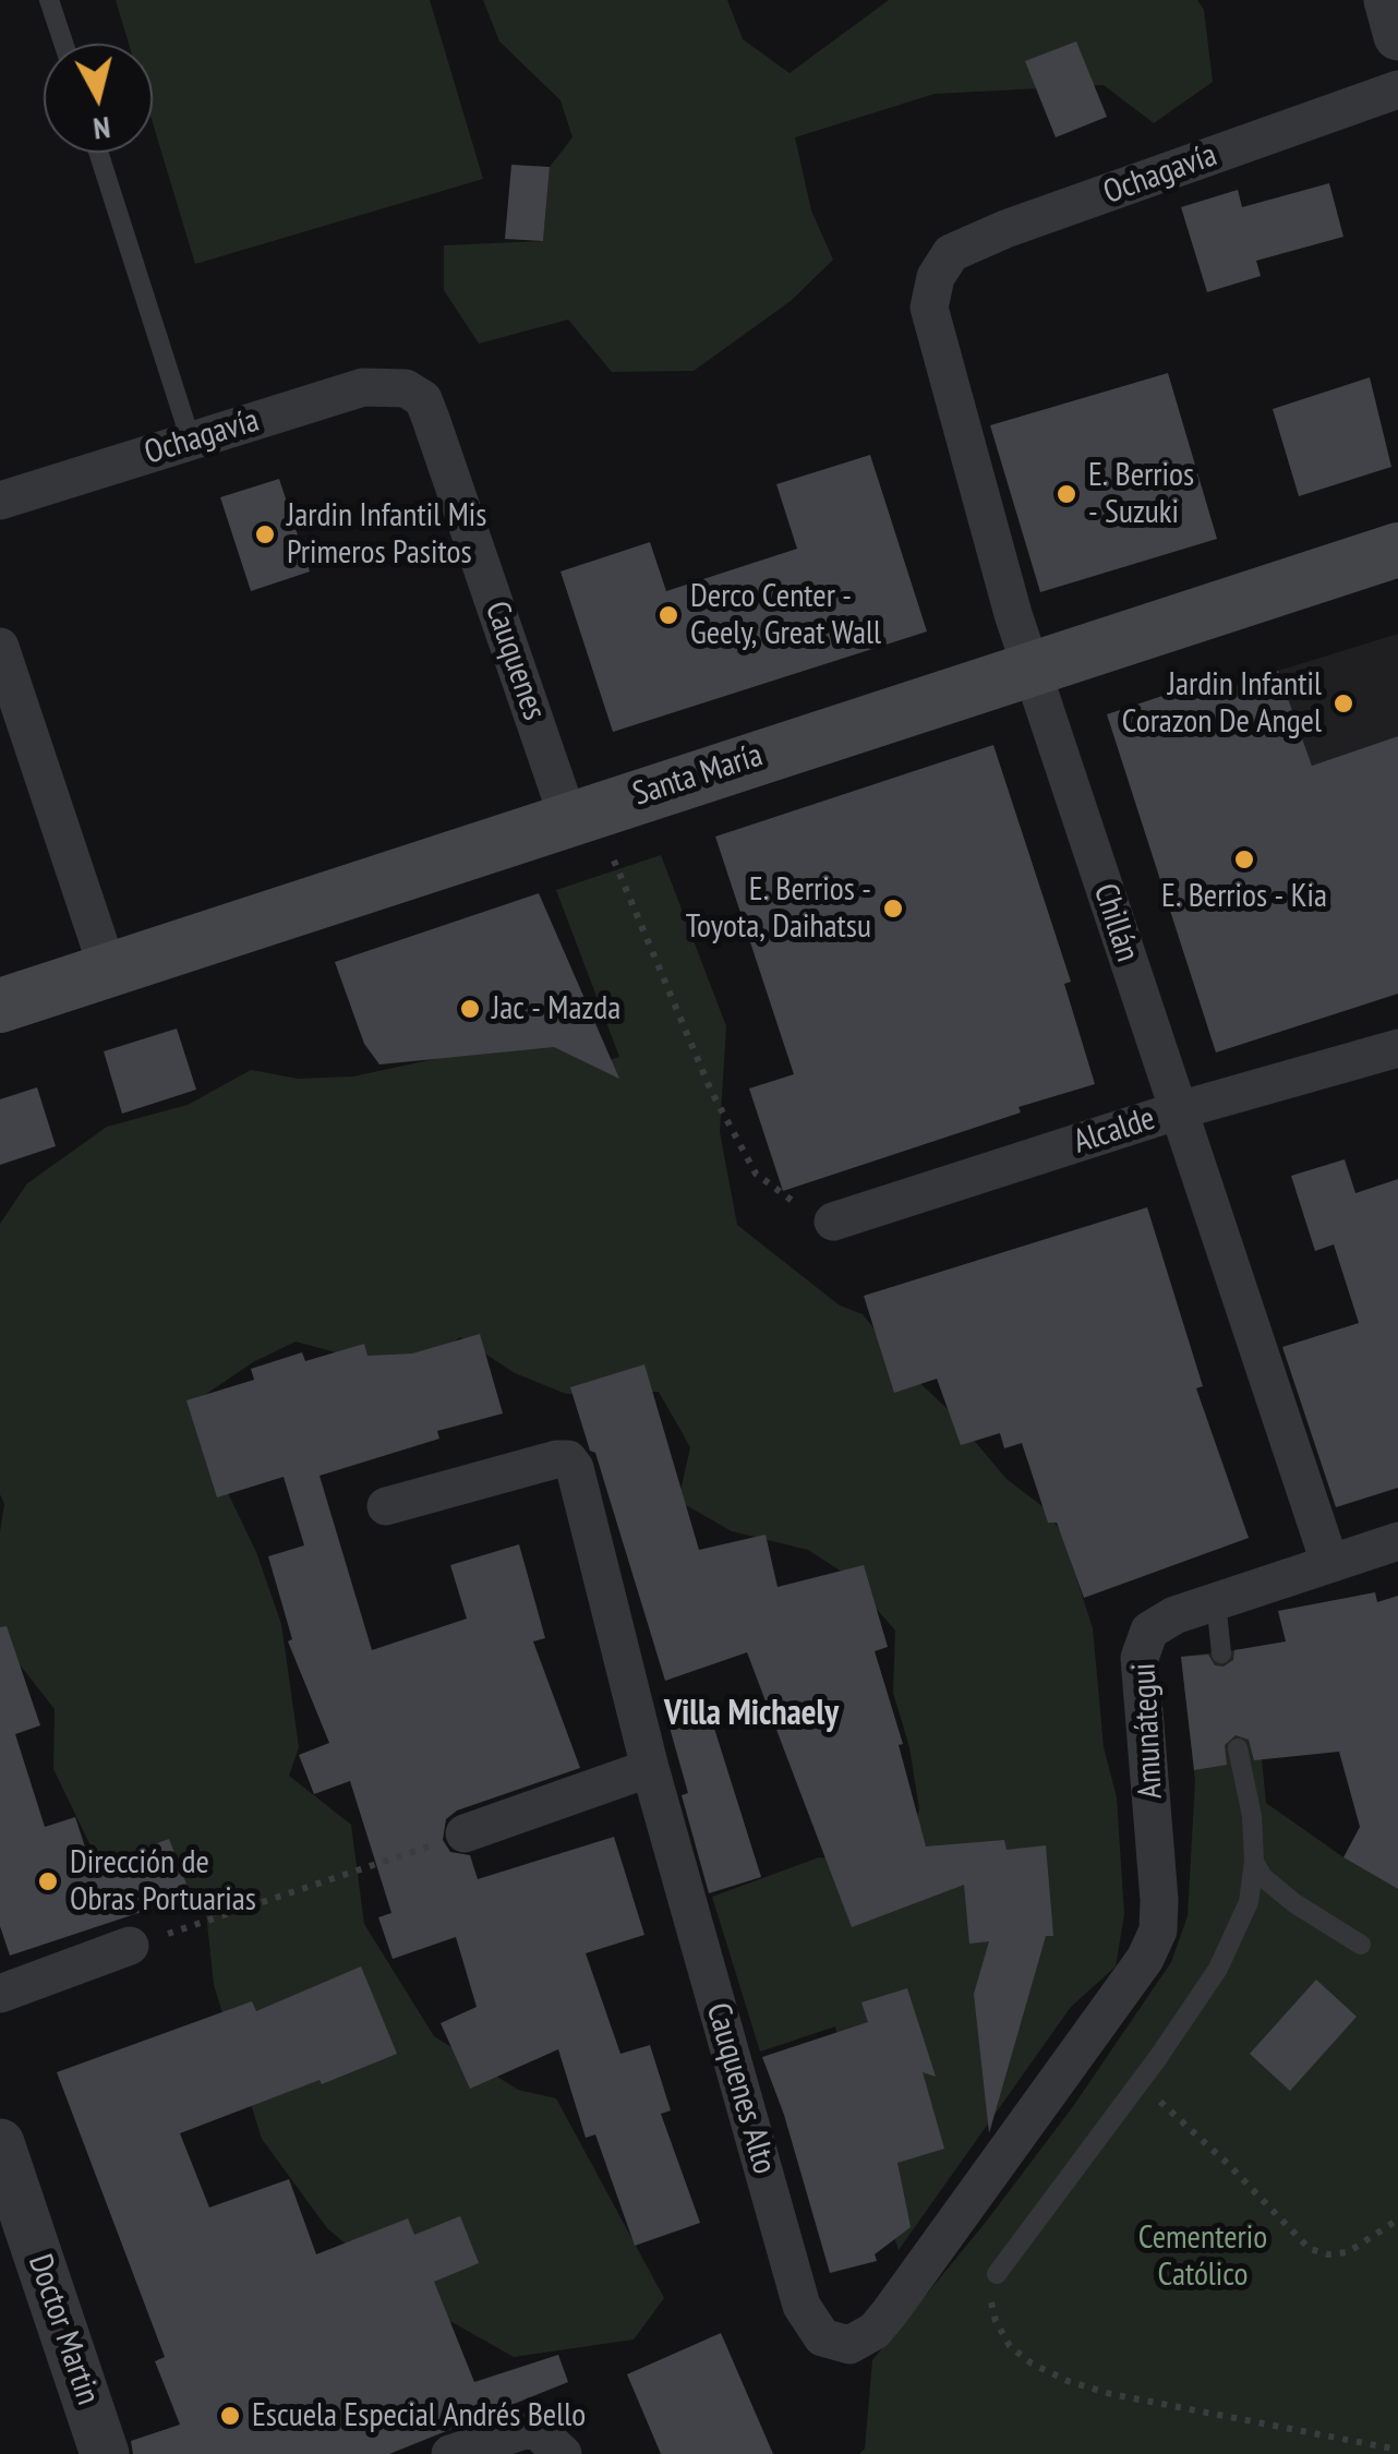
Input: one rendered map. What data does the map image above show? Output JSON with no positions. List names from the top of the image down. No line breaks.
{"streets":{"main road":["Santa María"],"street":["Ochagavía","Cauquenes","Chillán","Alcalde","Amunátegui","Cauquenes Alto","Doctor Martin"]},"crossings":[["Ochagavía","Cauquenes"],["Ochagavía","Chillán"],["Cauquenes","Santa María"],["Santa María","Chillán"],["Chillán","Alcalde"],["Chillán","Amunátegui"],["Amunátegui","Cauquenes Alto"]],"districts":["Villa Michaely"],"parks":["Cementerio Católico"],"places":["E. Berrios - Suzuki","Jardin Infantil Mis Primeros Pasitos","Derco Center - Geely, Great Wall","Jardin Infantil Corazon De Angel","E. Berrios - Kia","E. Berrios - Toyota, Daihatsu","Jac - Mazda","Dirección de Obras Portuarias","Escuela Especial Andrés Bello"],"north":"bottom"}
